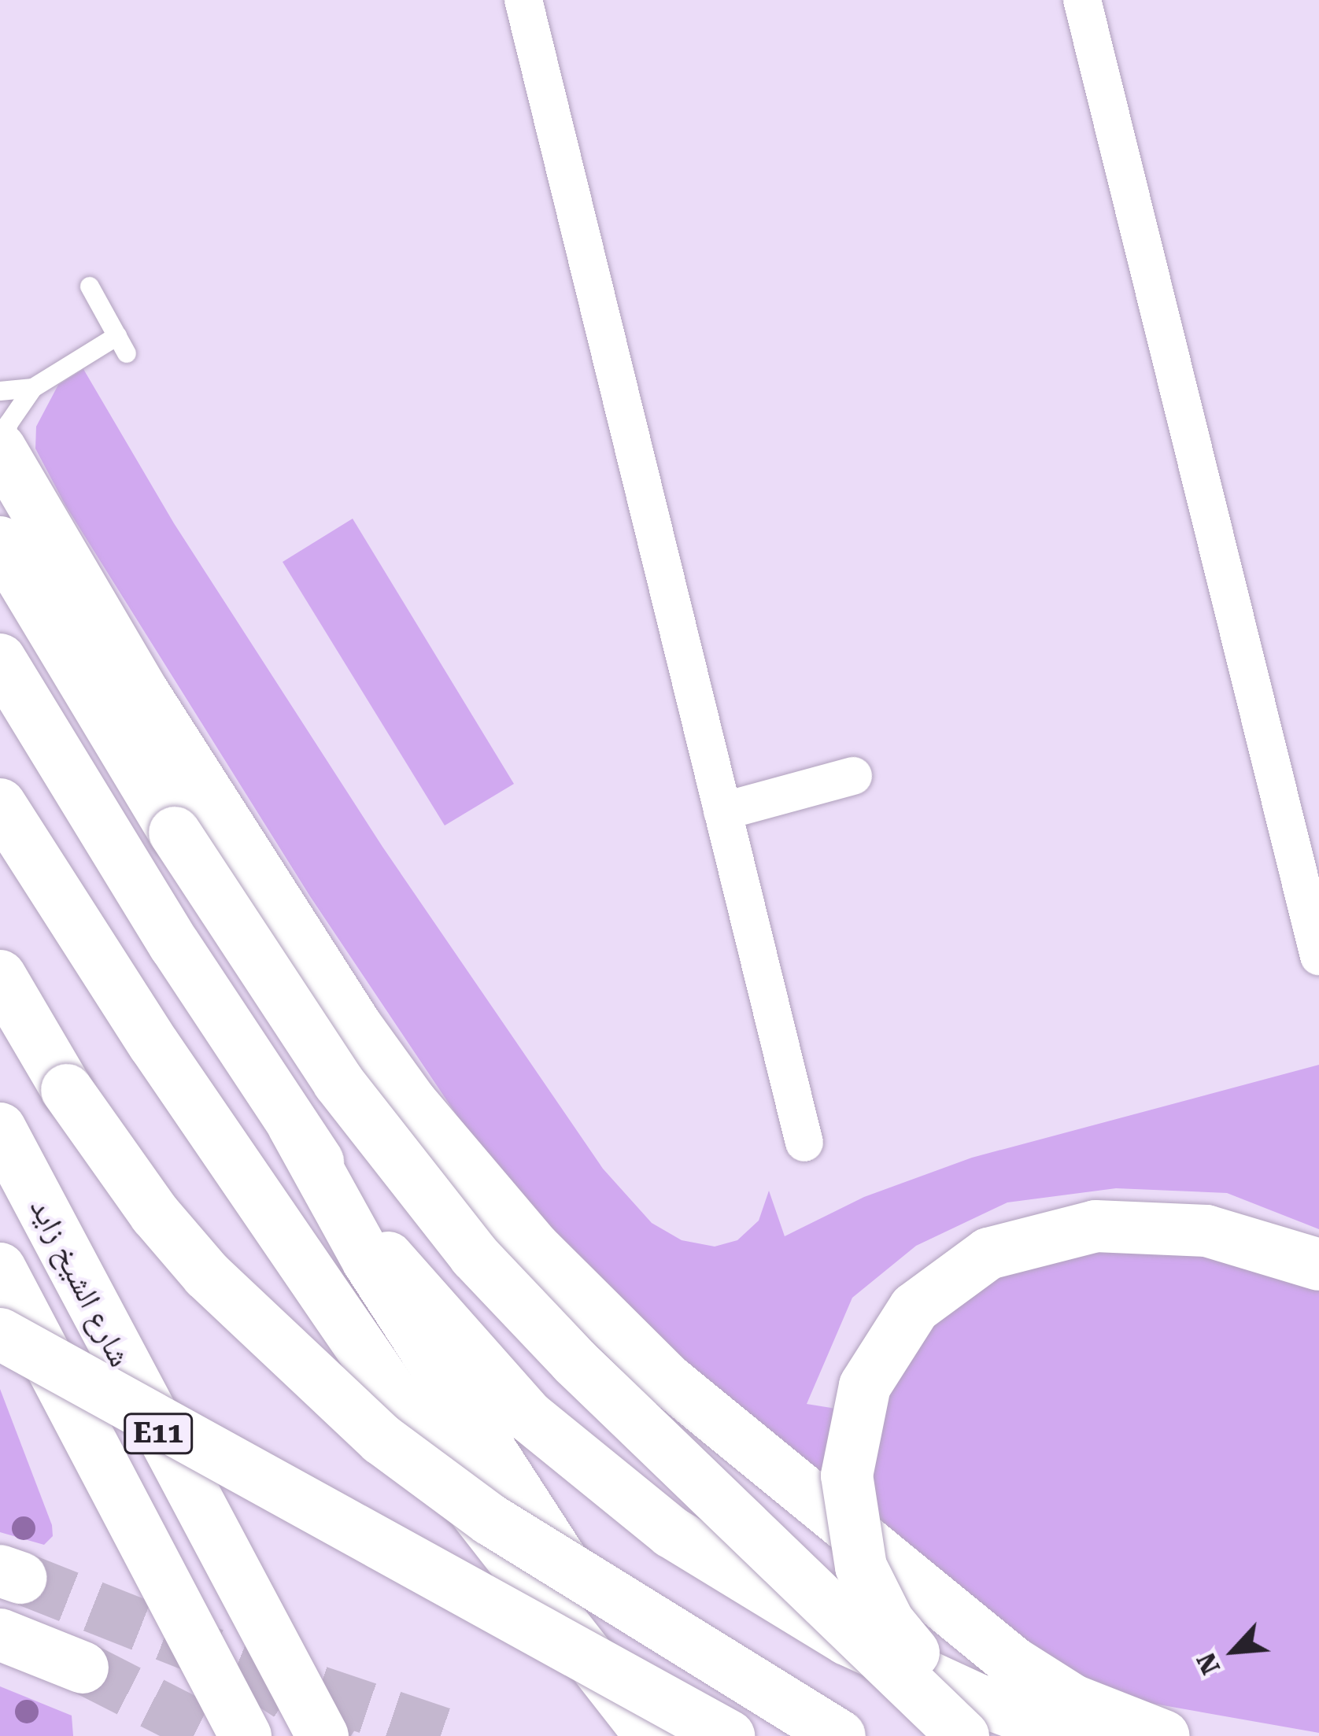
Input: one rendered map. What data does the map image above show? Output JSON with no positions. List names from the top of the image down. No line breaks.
{"streets":{"main road":["شارع الشيخ زايد","E11"]},"north":"bottom left"}
